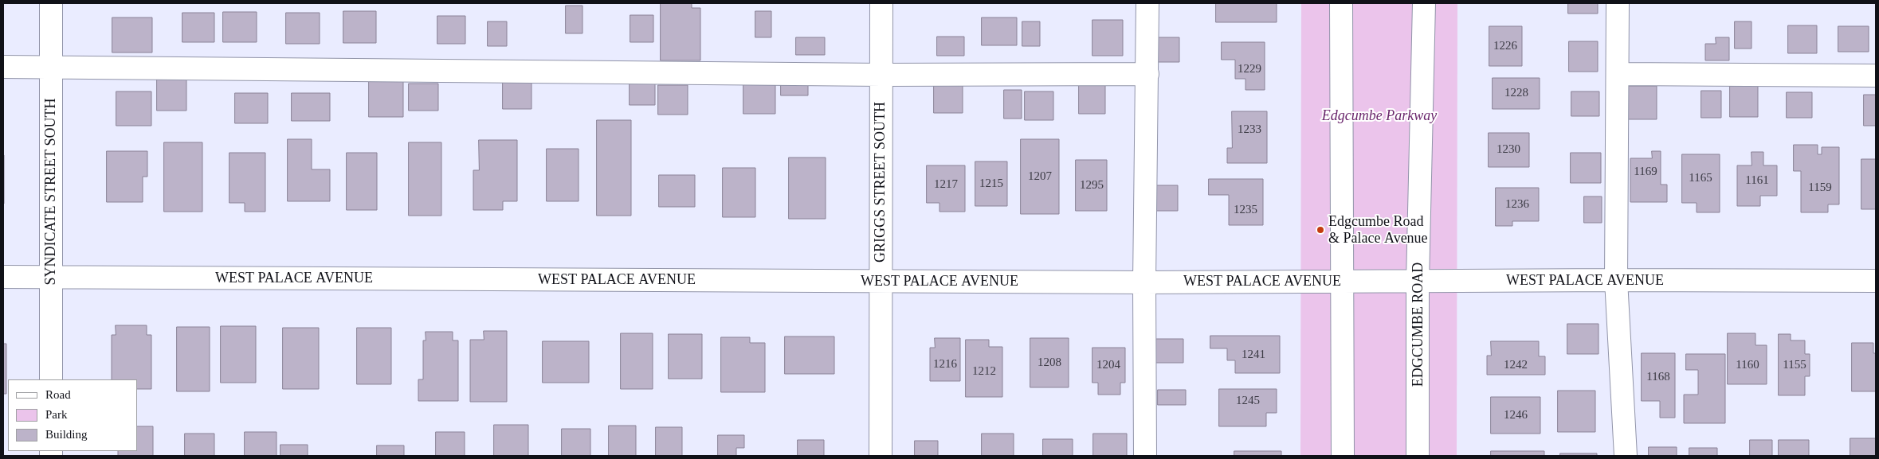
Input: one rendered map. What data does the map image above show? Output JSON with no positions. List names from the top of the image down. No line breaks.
{"streets":{"street":["GRIGGS STREET SOUTH","SYNDICATE STREET SOUTH","WEST PALACE AVENUE","EDGCUMBE ROAD"]},"crossings":[["GRIGGS STREET SOUTH","WEST PALACE AVENUE"],["SYNDICATE STREET SOUTH","WEST PALACE AVENUE"],["WEST PALACE AVENUE","EDGCUMBE ROAD"]],"parks":["Edgcumbe Parkway"],"places":["Edgcumbe Road & Palace Avenue"],"house_numbers":["1226","1229","1228","1233","1230","1169","1207","1165","1161","1215","1217","1295","1159","1236","1235","1241","1208","1216","1204","1242","1160","1155","1212","1168","1245","1246"],"legend":["Road","Park","Building"]}
